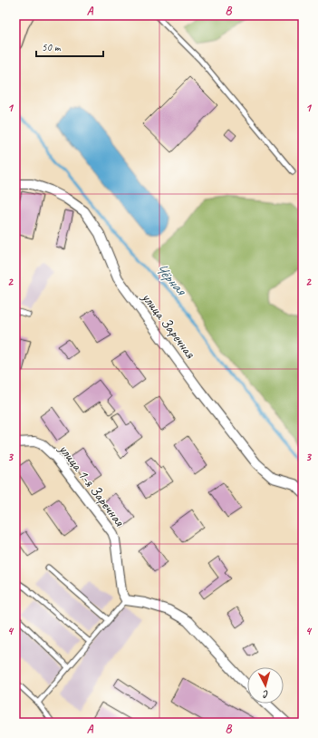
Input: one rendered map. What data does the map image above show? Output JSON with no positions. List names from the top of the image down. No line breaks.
{"streets":{"street":["улица Заречная","улица 1-я Заречная"]},"water":["Чёрная"],"scale_bar":"50 m","north":"bottom","grid":{"columns":["A","B"],"rows":["1","2","3","4"]}}
